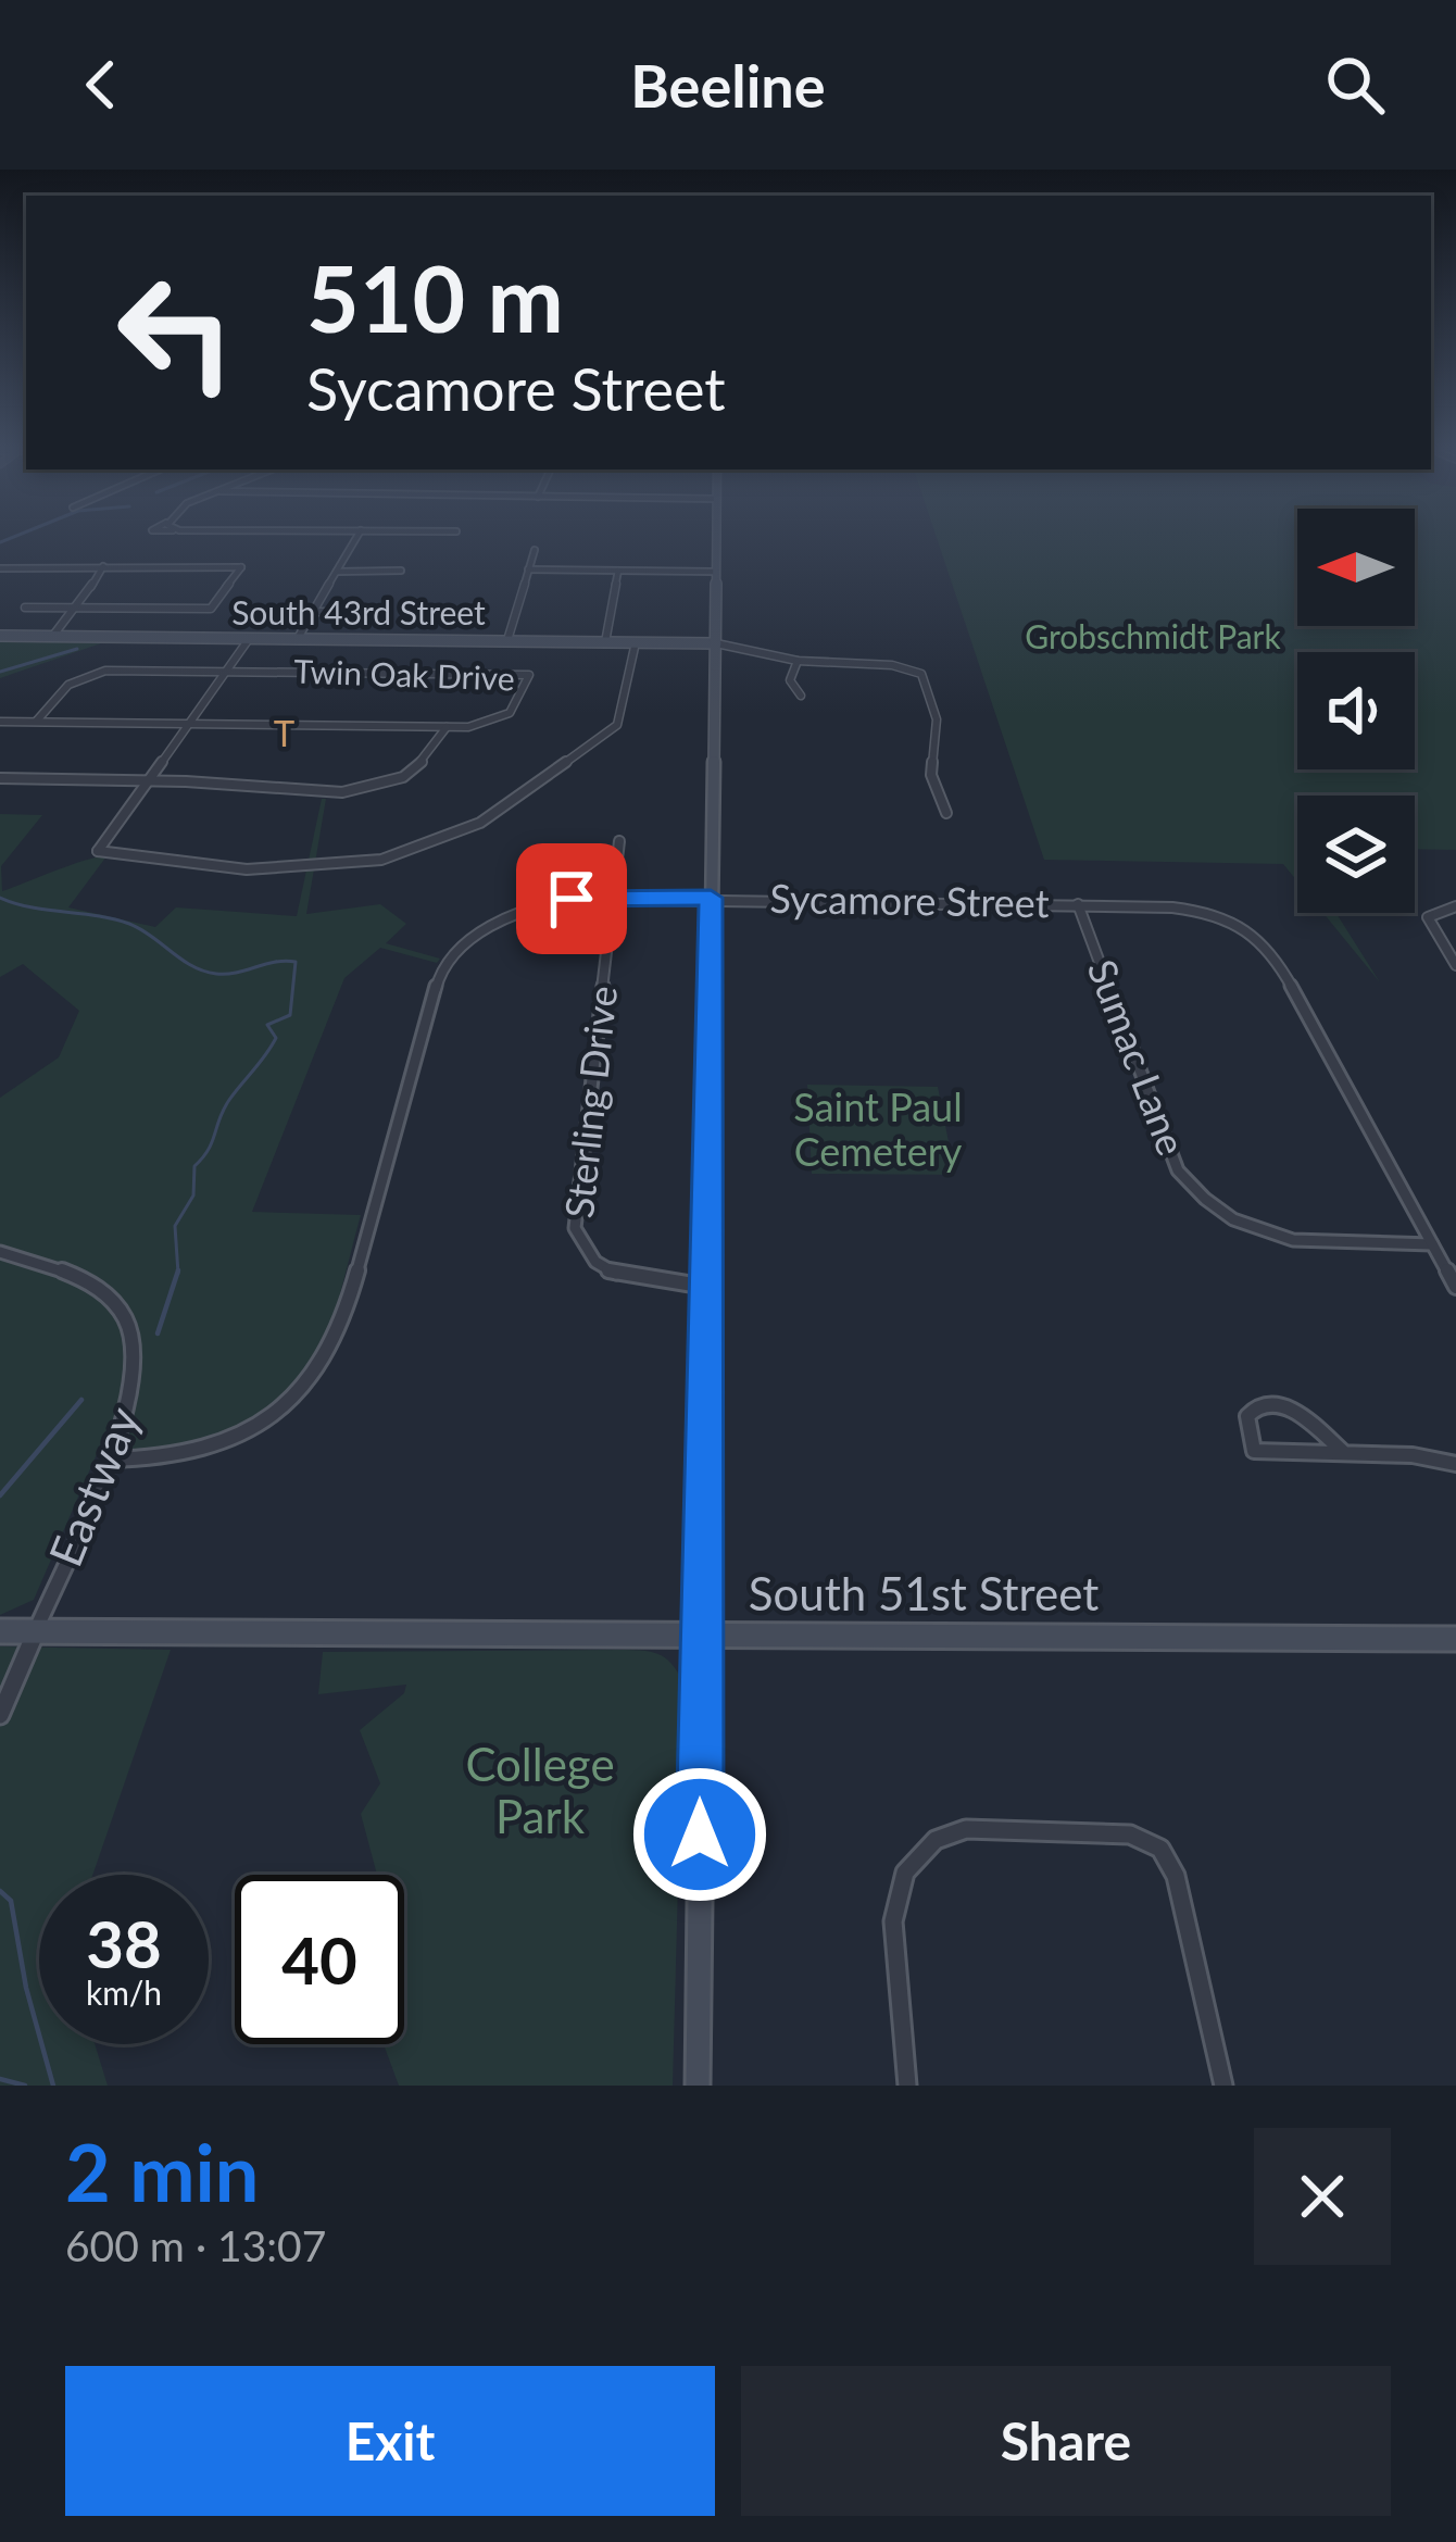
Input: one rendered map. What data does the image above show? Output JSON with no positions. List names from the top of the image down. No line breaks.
{"streets":{"street":["South 43rd Street","Twin Oak Drive","Sycamore Street","Sumac Lane","Sterling Drive","Eastway","South 51st Street"]},"crossings":[["Sycamore Street","Sumac Lane"],["Sycamore Street","Sterling Drive"],["Sycamore Street","Eastway"],["Eastway","South 51st Street"]],"districts":["T"],"parks":["Grobschmidt Park","Saint Paul Cemetery","College Park"],"north":"left","page":{"header":"Beeline","turn":["510 m","Sycamore Street"],"speed":"38 km/h","limit":"40","heading":["2 min","600 m · 13:07"],"buttons":["Exit","Share"]}}
